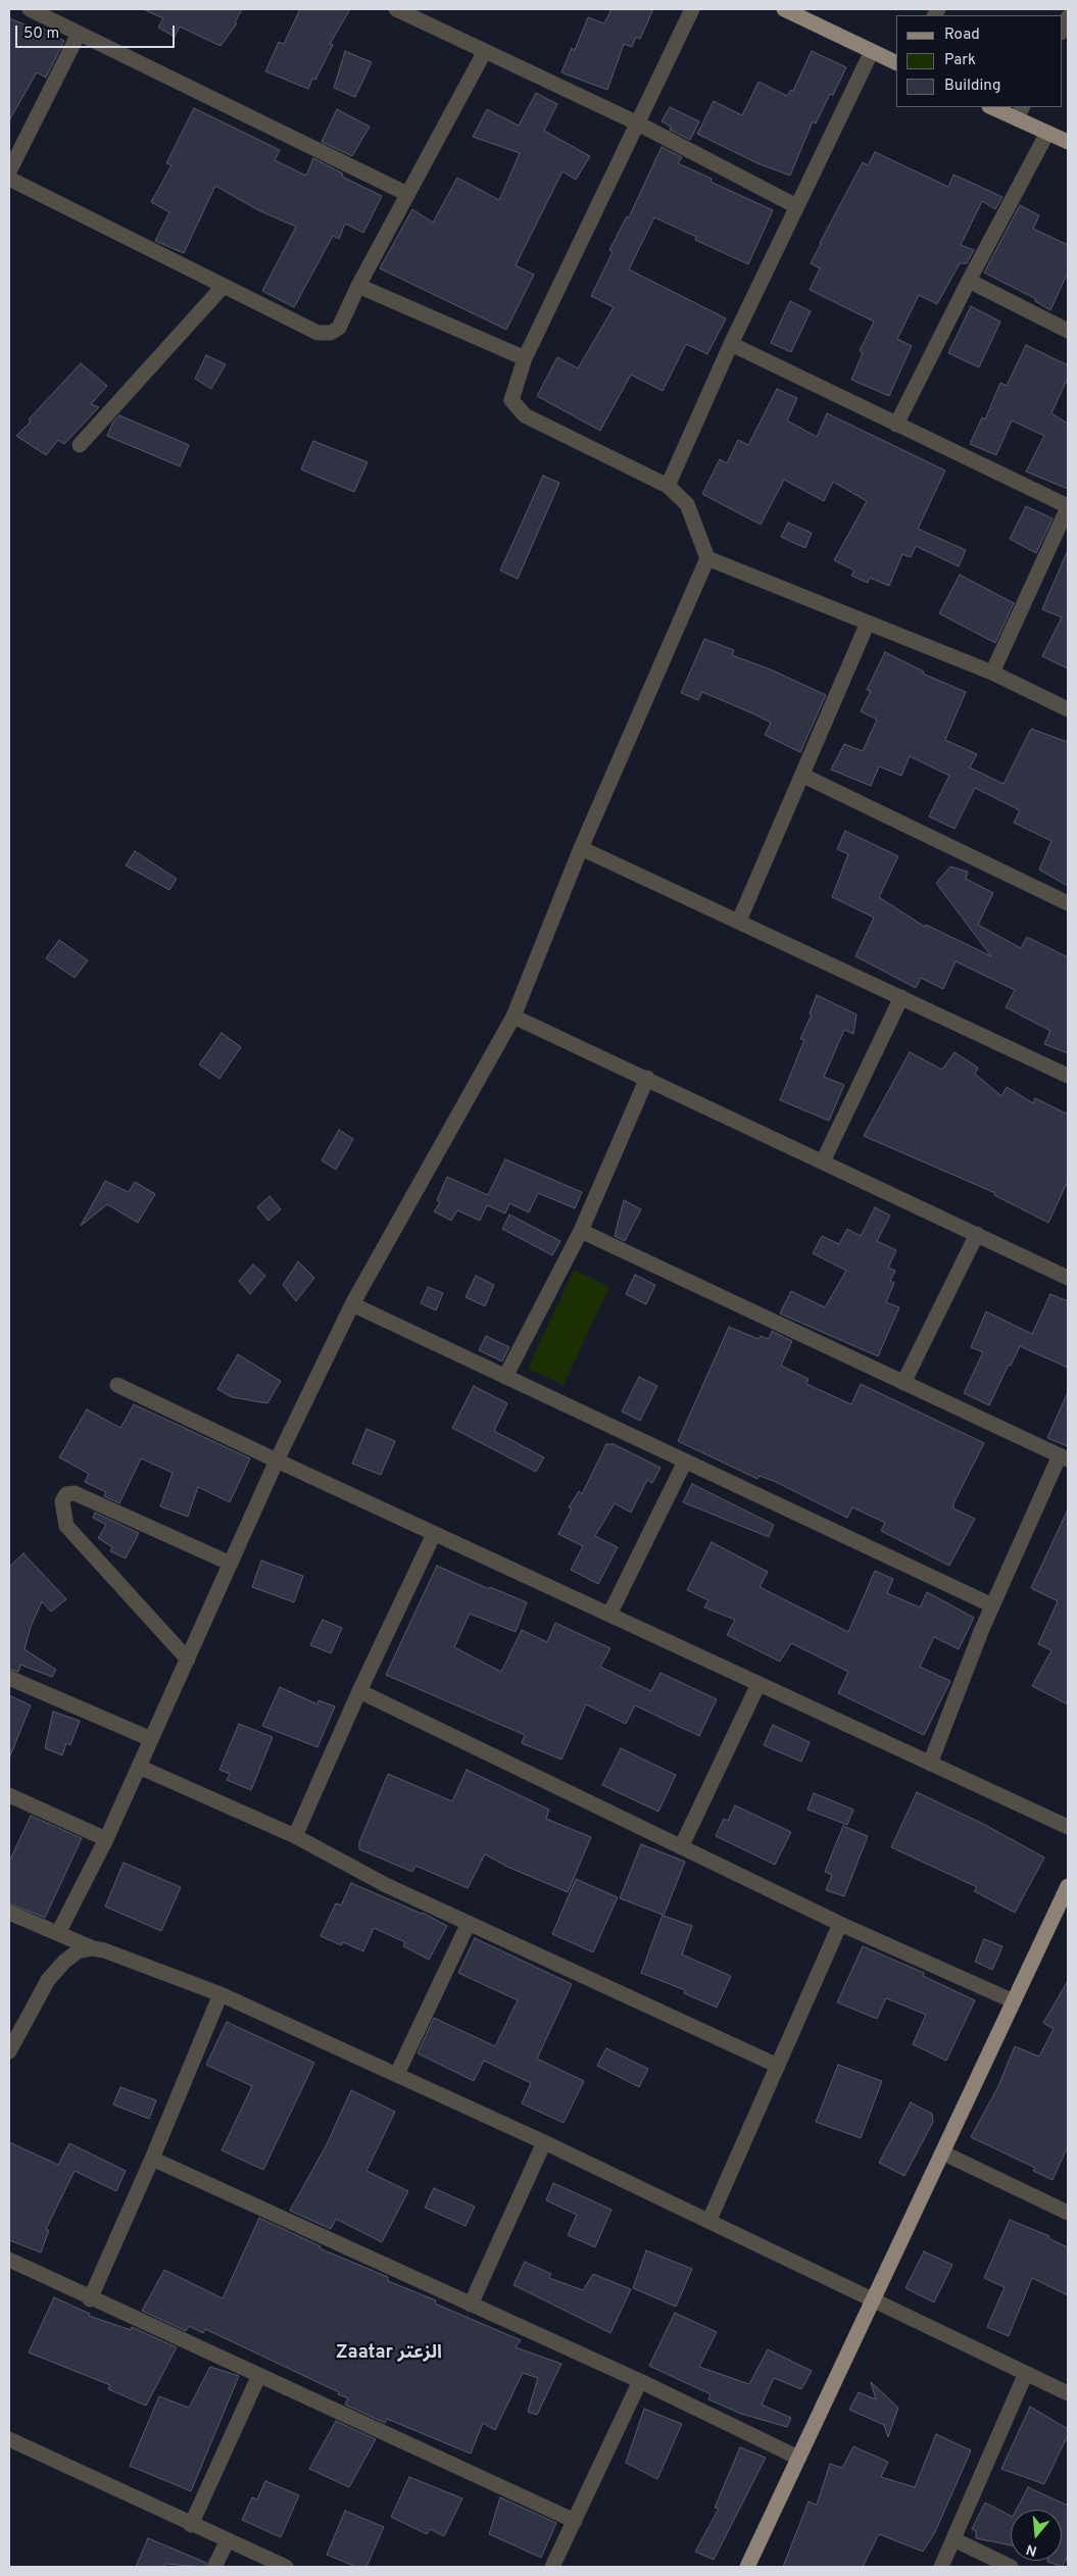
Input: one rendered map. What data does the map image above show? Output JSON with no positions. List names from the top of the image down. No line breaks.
{"districts":["Zaatar الزعتر"],"legend":["Road","Park","Building"],"scale_bar":"50 m","north":"bottom"}
